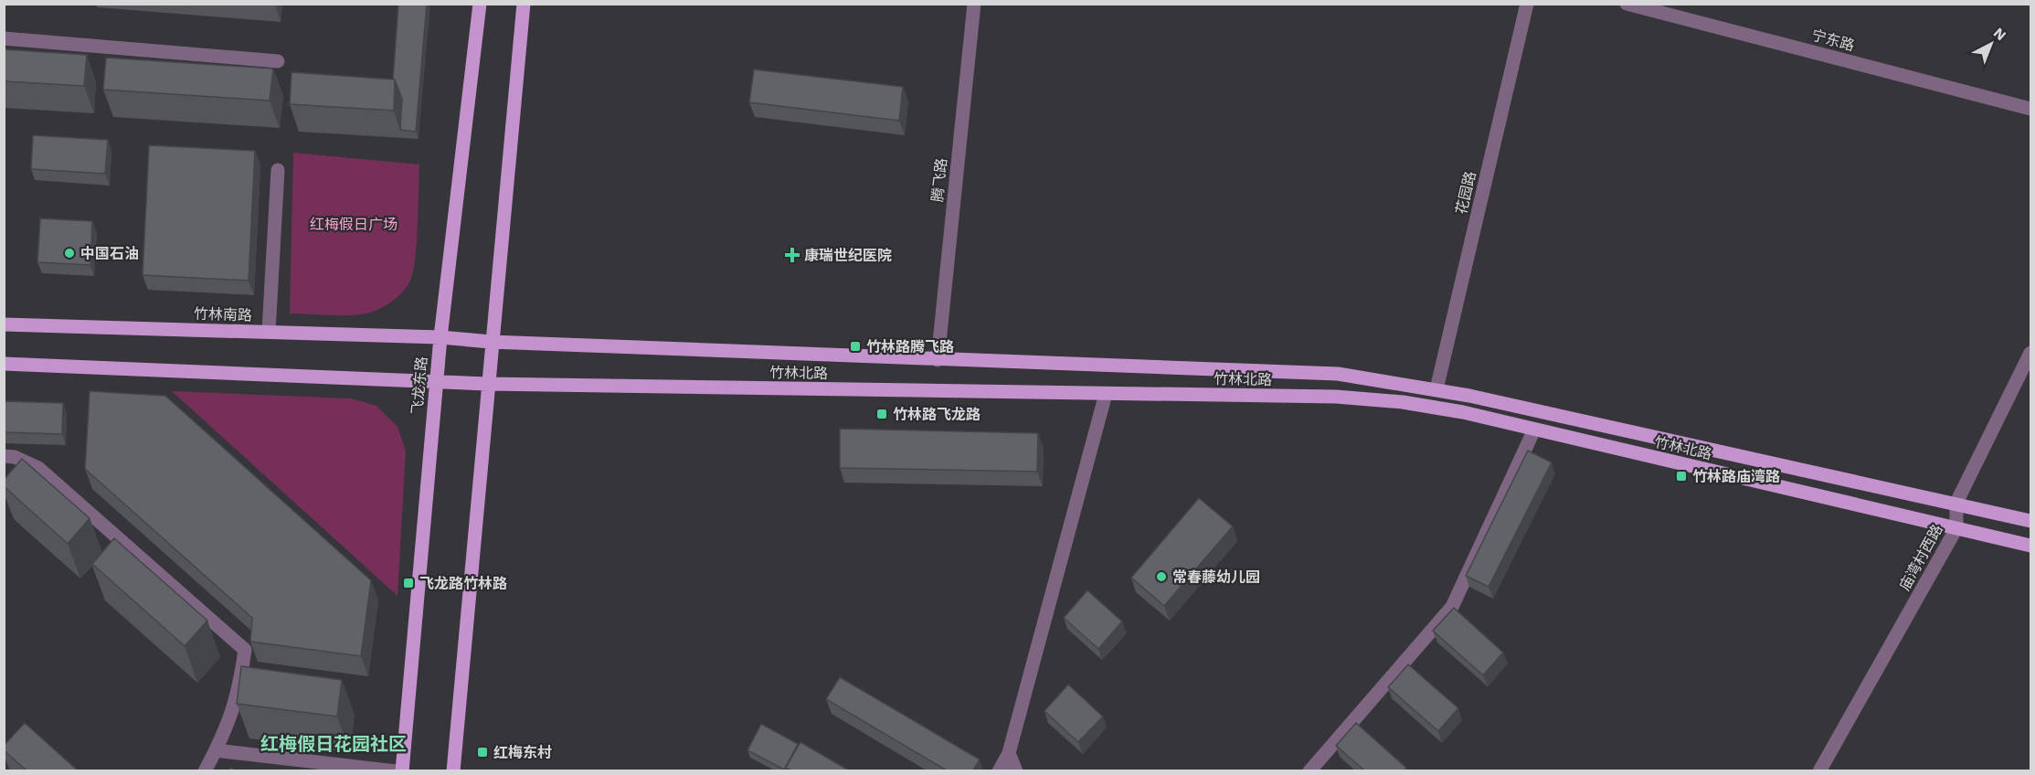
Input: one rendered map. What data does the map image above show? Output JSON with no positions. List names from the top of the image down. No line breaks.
{"streets":{"main road":["竹林南路","竹林北路","飞龙东路"],"street":["宁东路","腾飞路","花园路","庙湾村西路"]},"crossings":[["腾飞路","竹林北路"],["花园路","竹林北路"],["竹林南路","竹林北路"],["竹林南路","飞龙东路"],["竹林北路","飞龙东路"],["竹林北路","庙湾村西路"]],"districts":["红梅假日花园社区"],"parks":["红梅假日广场"],"places":{"other":["中国石油","常春藤幼儿园"],"health":["康瑞世纪医院"],"transit":["竹林路腾飞路","竹林路飞龙路","竹林路庙湾路","飞龙路竹林路","红梅东村"]},"north":"top right"}
